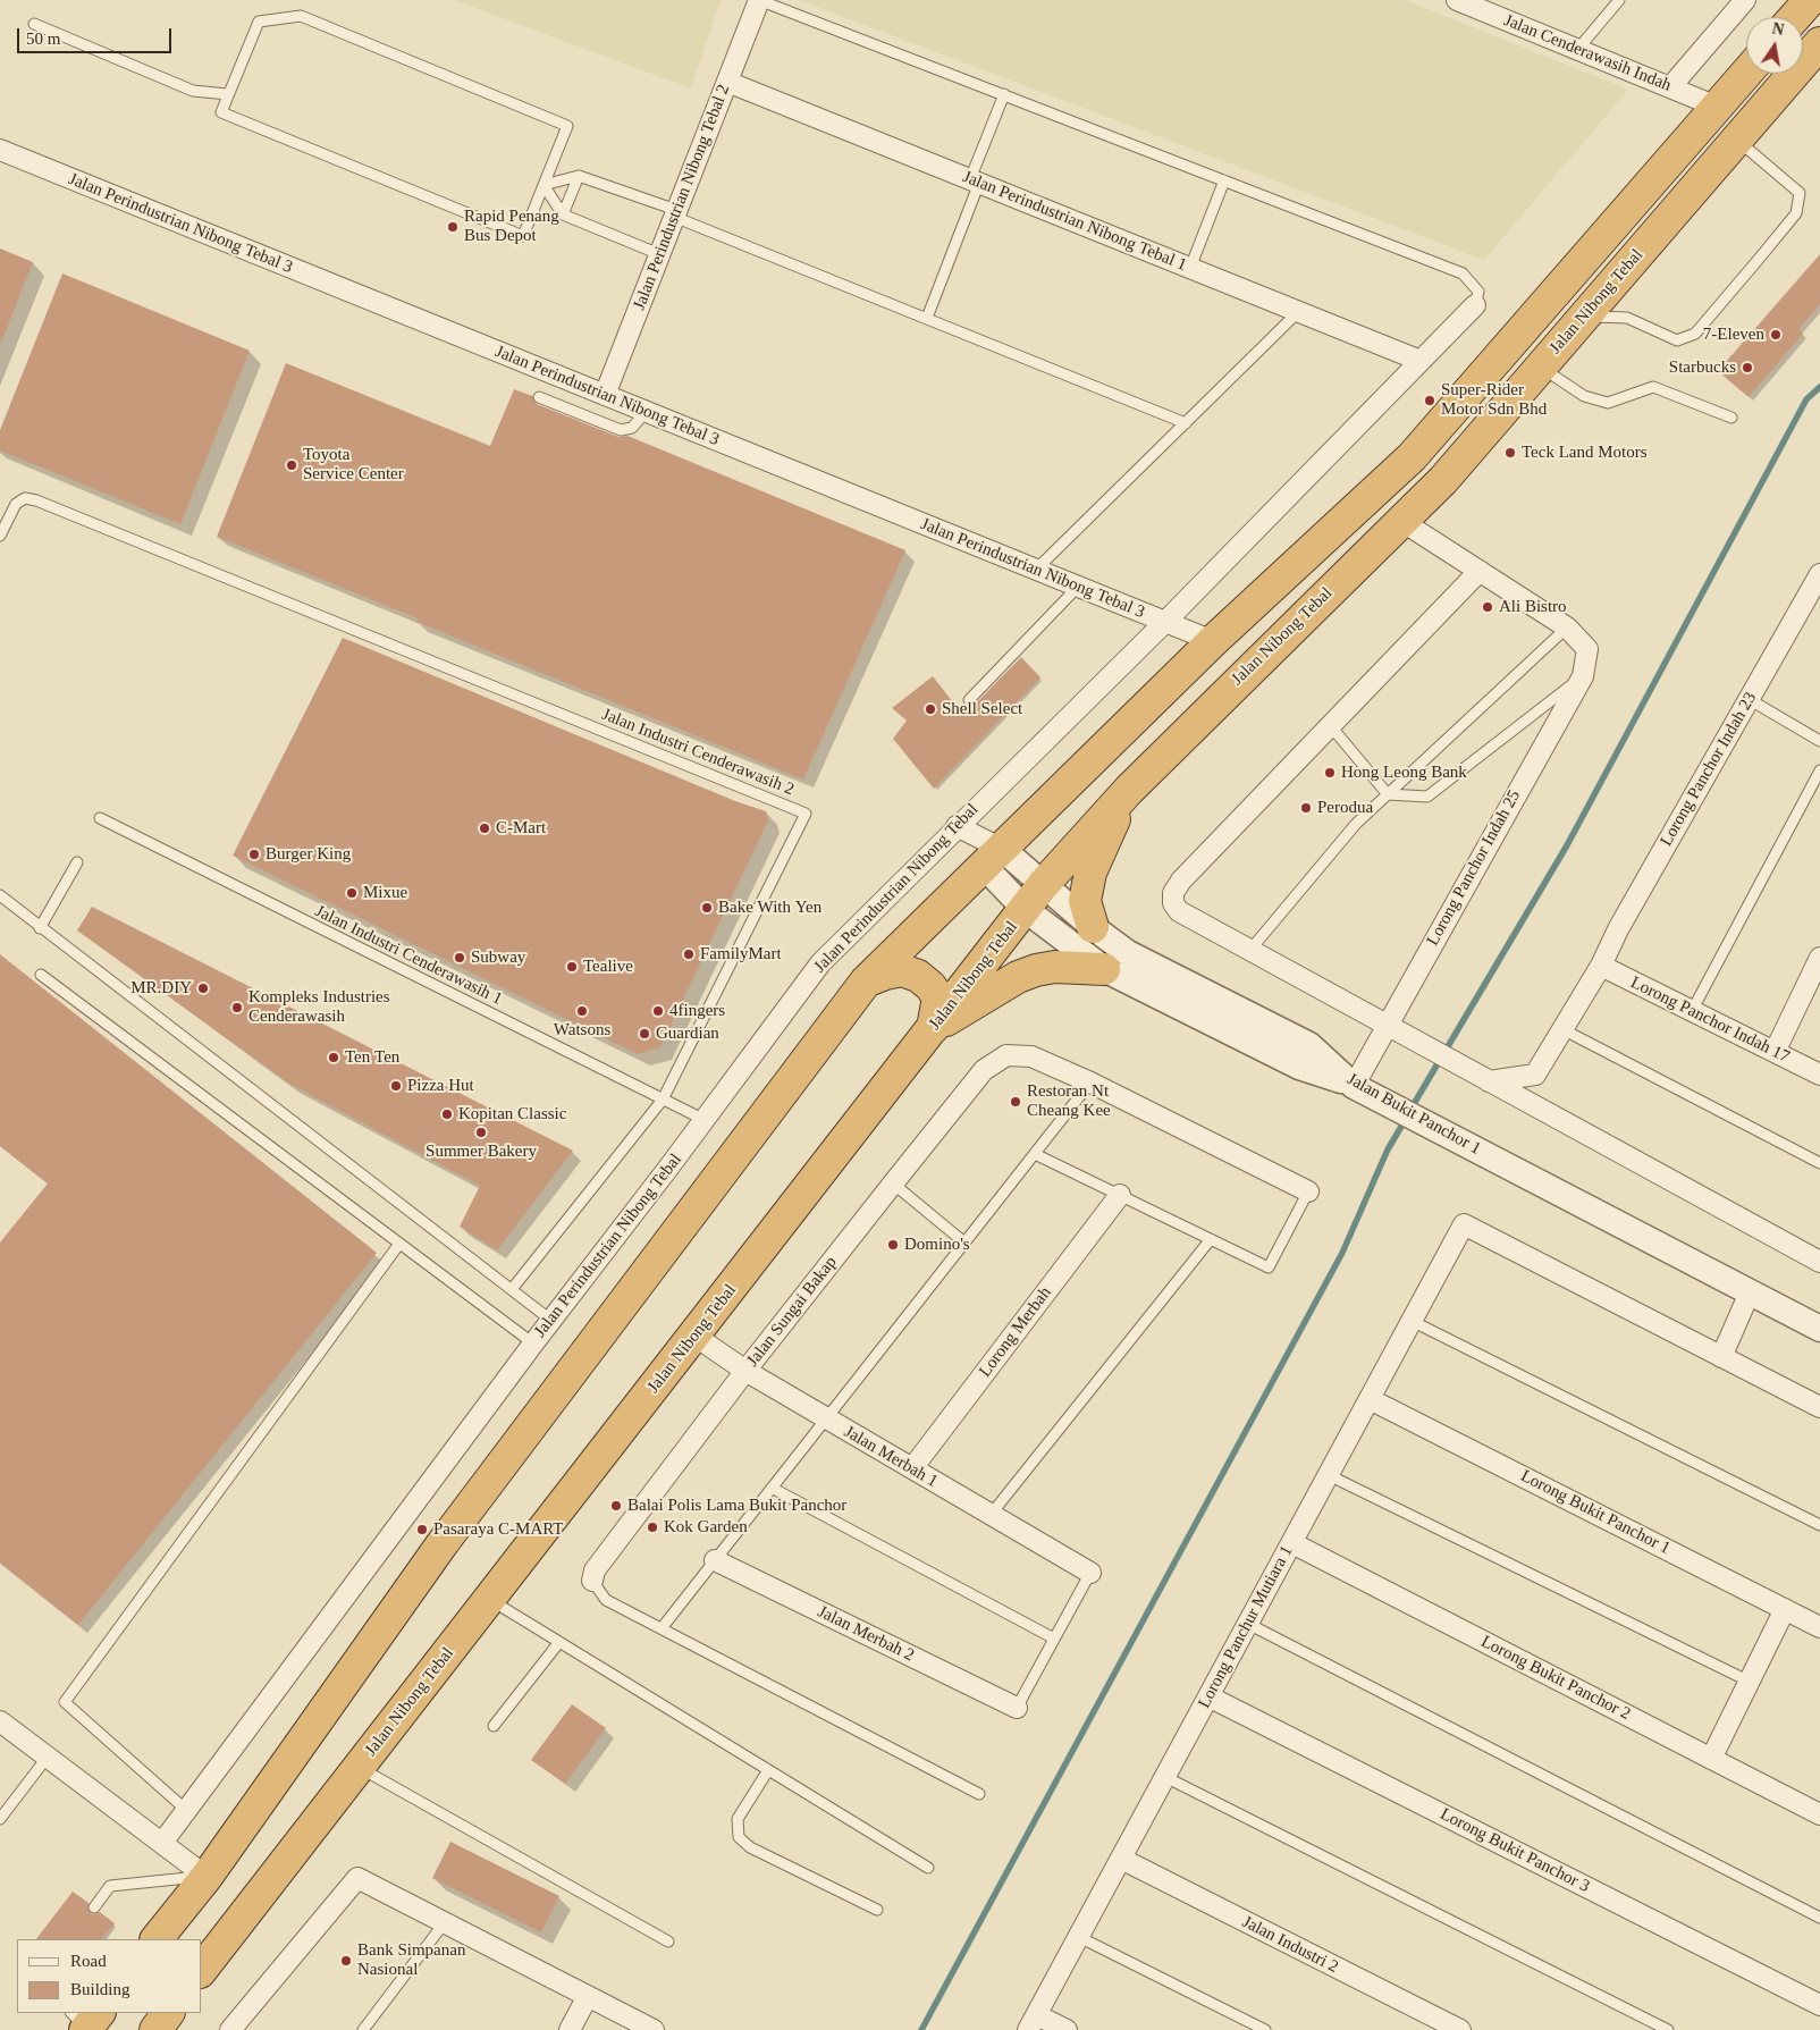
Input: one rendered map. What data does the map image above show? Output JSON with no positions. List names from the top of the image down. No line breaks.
{"streets":{"highway":["Jalan Nibong Tebal"],"street":["Jalan Cenderawasih Indah","Jalan Perindustrian Nibong Tebal 2","Jalan Perindustrian Nibong Tebal 1","Jalan Perindustrian Nibong Tebal 3","Lorong Panchor Indah 23","Lorong Panchor Indah 25","Jalan Perindustrian Nibong Tebal","Lorong Panchor Indah 17","Jalan Bukit Panchor 1","Jalan Sungai Bakap","Lorong Merbah","Jalan Merbah 1","Lorong Bukit Panchor 1","Lorong Panchur Mutiara 1","Jalan Merbah 2","Lorong Bukit Panchor 2","Lorong Bukit Panchor 3","Jalan Industri 2"],"lane":["Jalan Industri Cenderawasih 2","Jalan Industri Cenderawasih 1"]},"crossings":[["Jalan Perindustrian Nibong Tebal 2","Jalan Perindustrian Nibong Tebal 1"],["Jalan Perindustrian Nibong Tebal 2","Jalan Perindustrian Nibong Tebal 3"],["Jalan Perindustrian Nibong Tebal 1","Jalan Perindustrian Nibong Tebal"],["Jalan Perindustrian Nibong Tebal 3","Jalan Perindustrian Nibong Tebal"],["Jalan Nibong Tebal","Jalan Bukit Panchor 1"],["Jalan Nibong Tebal","Jalan Merbah 1"],["Jalan Industri Cenderawasih 2","Jalan Industri Cenderawasih 1"],["Lorong Panchor Indah 23","Lorong Panchor Indah 17"],["Lorong Panchor Indah 25","Jalan Bukit Panchor 1"],["Jalan Perindustrian Nibong Tebal","Jalan Industri Cenderawasih 1"],["Jalan Sungai Bakap","Jalan Merbah 1"],["Lorong Merbah","Jalan Merbah 1"],["Lorong Bukit Panchor 1","Lorong Panchur Mutiara 1"],["Lorong Panchur Mutiara 1","Lorong Bukit Panchor 2"],["Lorong Panchur Mutiara 1","Lorong Bukit Panchor 3"],["Lorong Panchur Mutiara 1","Jalan Industri 2"]],"places":["Rapid Penang Bus Depot","7-Eleven","Starbucks","Super-Rider Motor Sdn Bhd","Teck Land Motors","Toyota Service Center","Ali Bistro","Shell Select","Hong Leong Bank","Perodua","C-Mart","Burger King","Mixue","Bake With Yen","FamilyMart","Subway","Tealive","MR.DIY","Kompleks Industries Cenderawasih","Watsons","4fingers","Guardian","Ten Ten","Pizza Hut","Restoran Nt Cheang Kee","Kopitan Classic","Summer Bakery","Domino's","Balai Polis Lama Bukit Panchor","Kok Garden","Pasaraya C-MART","Bank Simpanan Nasional"],"legend":["Road","Building"],"scale_bar":"50 m","north":"top"}
